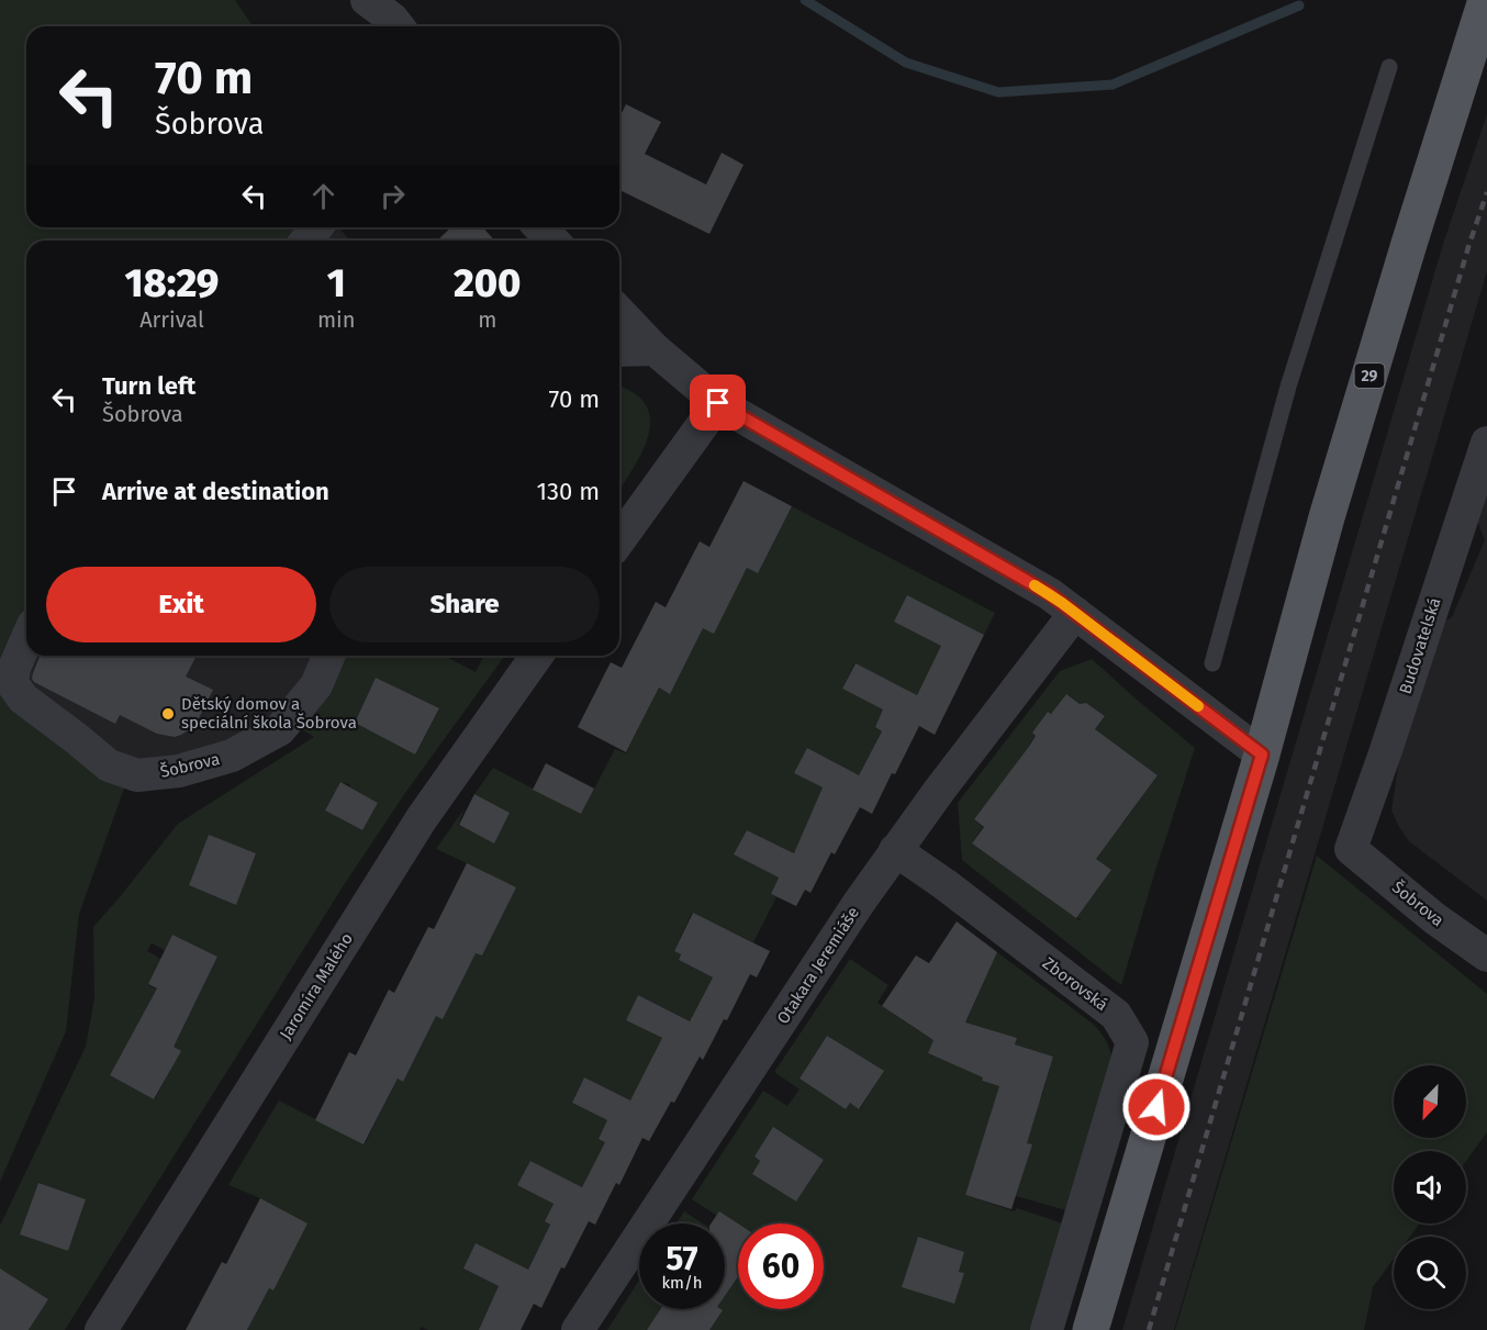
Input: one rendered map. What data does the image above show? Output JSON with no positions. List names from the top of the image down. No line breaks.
{"streets":{"main road":["29"],"street":["Budovatelská","Šobrova","Otakara Jeremiáše","Zborovská","Jaromíra Malého"]},"crossings":[["Budovatelská","Šobrova"],["Otakara Jeremiáše","Zborovská"]],"places":["Dětský domov a speciální škola Šobrova"],"north":"bottom left","page":{"turn":["70 m","Šobrova"],"eta":["18:29","Arrival","1","min","200","m"],"list":[{"name":"Turn left","note":"Šobrova","value":"70 m"},{"name":"Arrive at destination","value":"130 m"}],"buttons":["Exit","Share"],"speed":"57 km/h","limit":"60"}}
